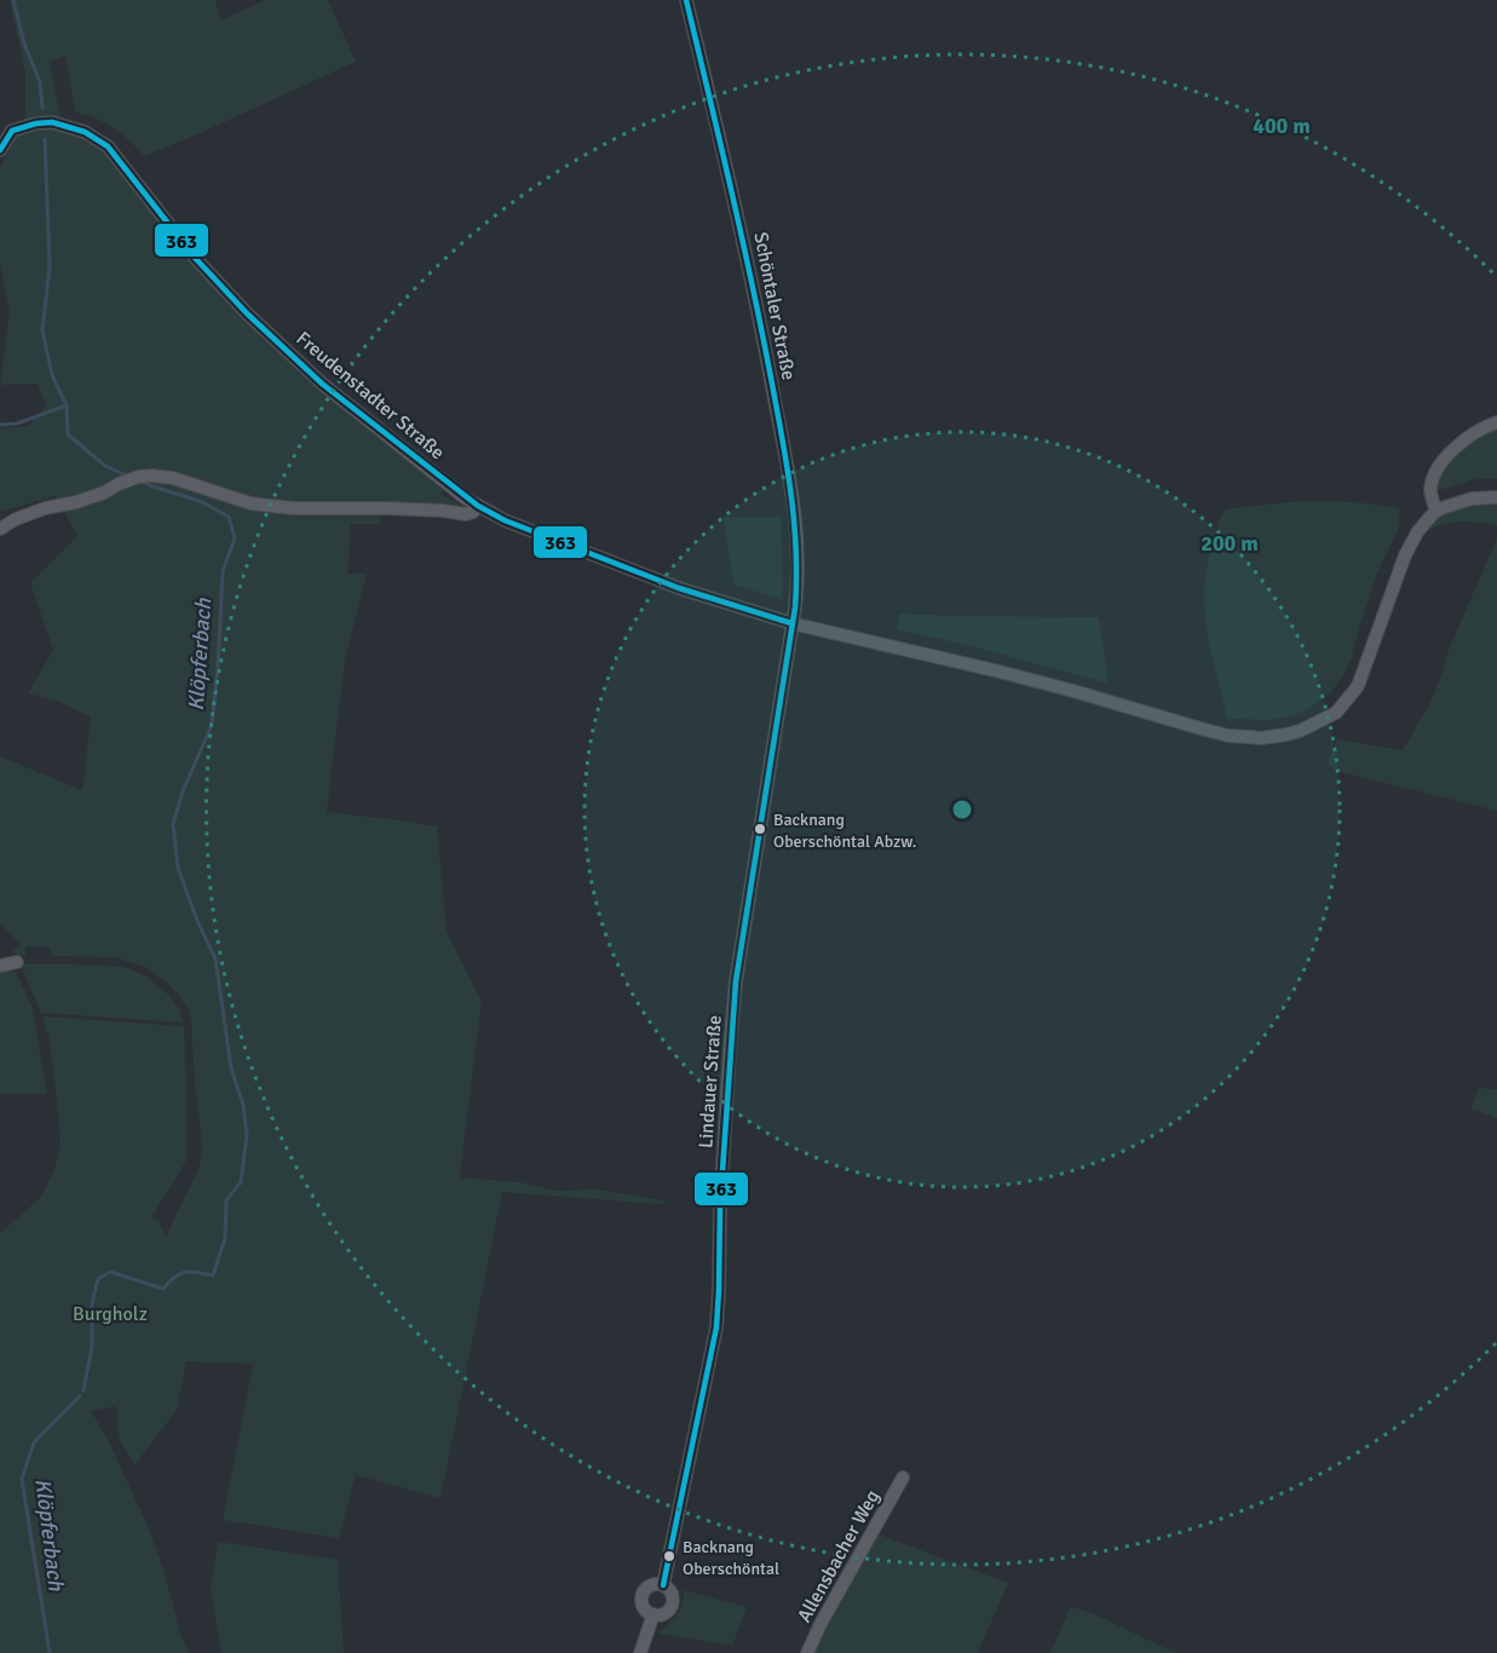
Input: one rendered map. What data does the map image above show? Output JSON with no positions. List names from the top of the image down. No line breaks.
{"streets":{"street":["Schöntaler Straße","Freudenstadter Straße","Lindauer Straße","Allensbacher Weg"]},"crossings":[["Schöntaler Straße","Freudenstadter Straße"],["Schöntaler Straße","Lindauer Straße"],["Freudenstadter Straße","Lindauer Straße"]],"water":["Klöpferbach"],"parks":["Burgholz"],"places":["Backnang Oberschöntal Abzw.","Backnang Oberschöntal"],"lines":["transit line 363"],"rings":["400 m","200 m"]}
